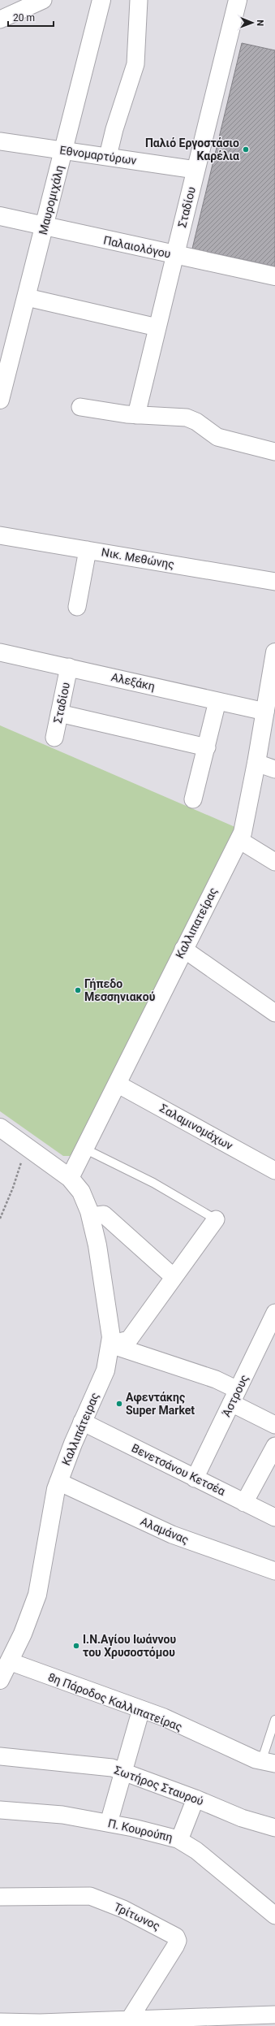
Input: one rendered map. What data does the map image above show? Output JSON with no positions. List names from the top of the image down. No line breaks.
{"streets":{"street":["Εθνομαρτύρων","Μαυρομιχάλη","Σταδίου","Παλαιολόγου","Νικ. Μεθώνης","Αλεξάκη","Καλλιπατείρας","Σαλαμινομάχων","Άστρους","Καλλιπάτειρας","Βενετσάνου Κετσέα","Αλαμάνας","8η Πάροδος Καλλιπατείρας","Σωτήρος Σταυρού","Π. Κουρούπη","Τρίτωνος"]},"crossings":[["Εθνομαρτύρων","Μαυρομιχάλη"],["Εθνομαρτύρων","Σταδίου"],["Μαυρομιχάλη","Παλαιολόγου"],["Σταδίου","Παλαιολόγου"],["Σταδίου","Αλεξάκη"],["Αλεξάκη","Καλλιπατείρας"],["Καλλιπατείρας","Σαλαμινομάχων"],["Καλλιπατείρας","Καλλιπάτειρας"],["Άστρους","Βενετσάνου Κετσέα"],["Καλλιπάτειρας","Βενετσάνου Κετσέα"],["Καλλιπάτειρας","Αλαμάνας"],["Καλλιπάτειρας","8η Πάροδος Καλλιπατείρας"]],"places":["Παλιό Εργοστάσιο Καρέλια","Γήπεδο Μεσσηνιακού","Αφεντάκης Super Market","Ι.Ν.Αγίου Ιωάννου του Χρυσοστόμου"],"scale_bar":"20 m","north":"right"}
